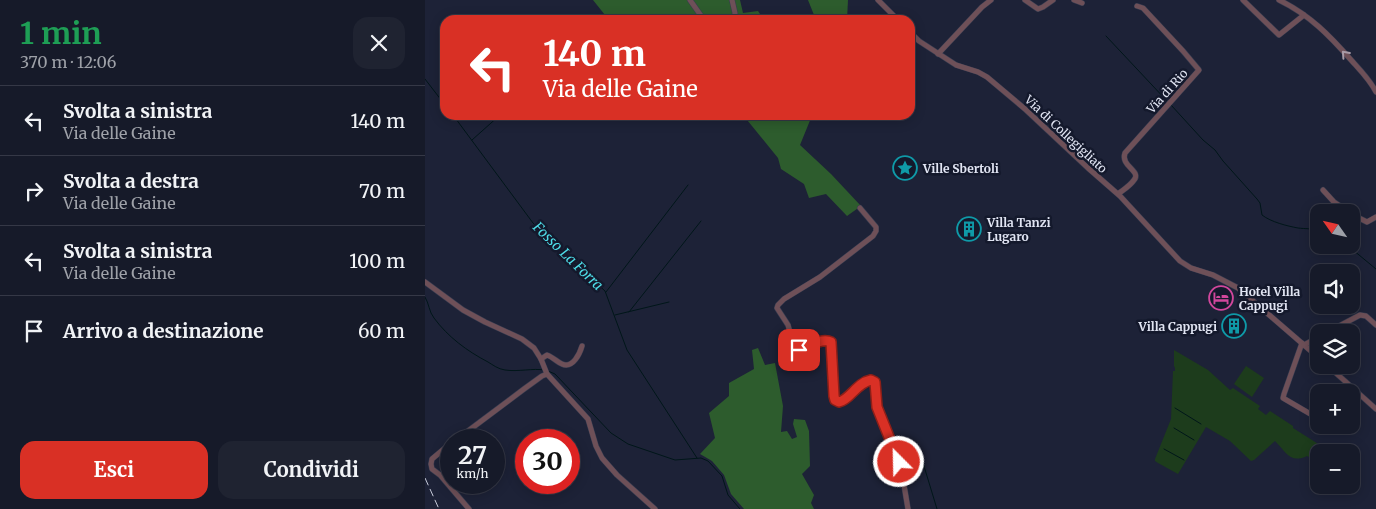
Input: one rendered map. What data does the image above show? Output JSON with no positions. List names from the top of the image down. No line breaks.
{"streets":{"street":["Via di Rio","Via di Collegigliato"]},"crossings":[["Via di Rio","Via di Collegigliato"]],"water":["Fosso La Forra"],"places":{"place":["Ville Sbertoli"],"building":["Villa Tanzi Lugaro","Villa Cappugi"],"hotel":["Hotel Villa Cappugi"]},"north":"top left","page":{"heading":["1 min","370 m · 12:06"],"turn":["140 m","Via delle Gaine"],"list":[{"name":"Svolta a sinistra","note":"Via delle Gaine","value":"140 m"},{"name":"Svolta a destra","note":"Via delle Gaine","value":"70 m"},{"name":"Svolta a sinistra","note":"Via delle Gaine","value":"100 m"},{"name":"Arrivo a destinazione","value":"60 m"}],"map_buttons":["+","−"],"speed":"27 km/h","limit":"30","buttons":["Esci","Condividi"]}}
